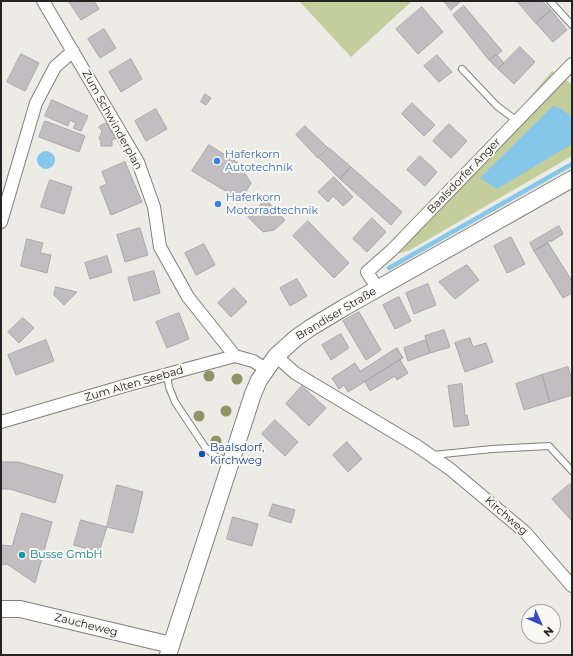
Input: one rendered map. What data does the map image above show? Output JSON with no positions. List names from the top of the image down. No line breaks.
{"streets":{"street":["Zum Schwinderplan","Baalsdorfer Anger","Brandiser Straße","Zum Alten Seebad","Kirchweg","Zaucheweg"]},"crossings":[["Zum Schwinderplan","Zum Alten Seebad"],["Baalsdorfer Anger","Brandiser Straße"],["Brandiser Straße","Kirchweg"],["Brandiser Straße","Zaucheweg"]],"places":["Haferkorn Autotechnik","Haferkorn Motorradtechnik","Baalsdorf, Kirchweg","Busse GmbH"],"north":"bottom right"}
